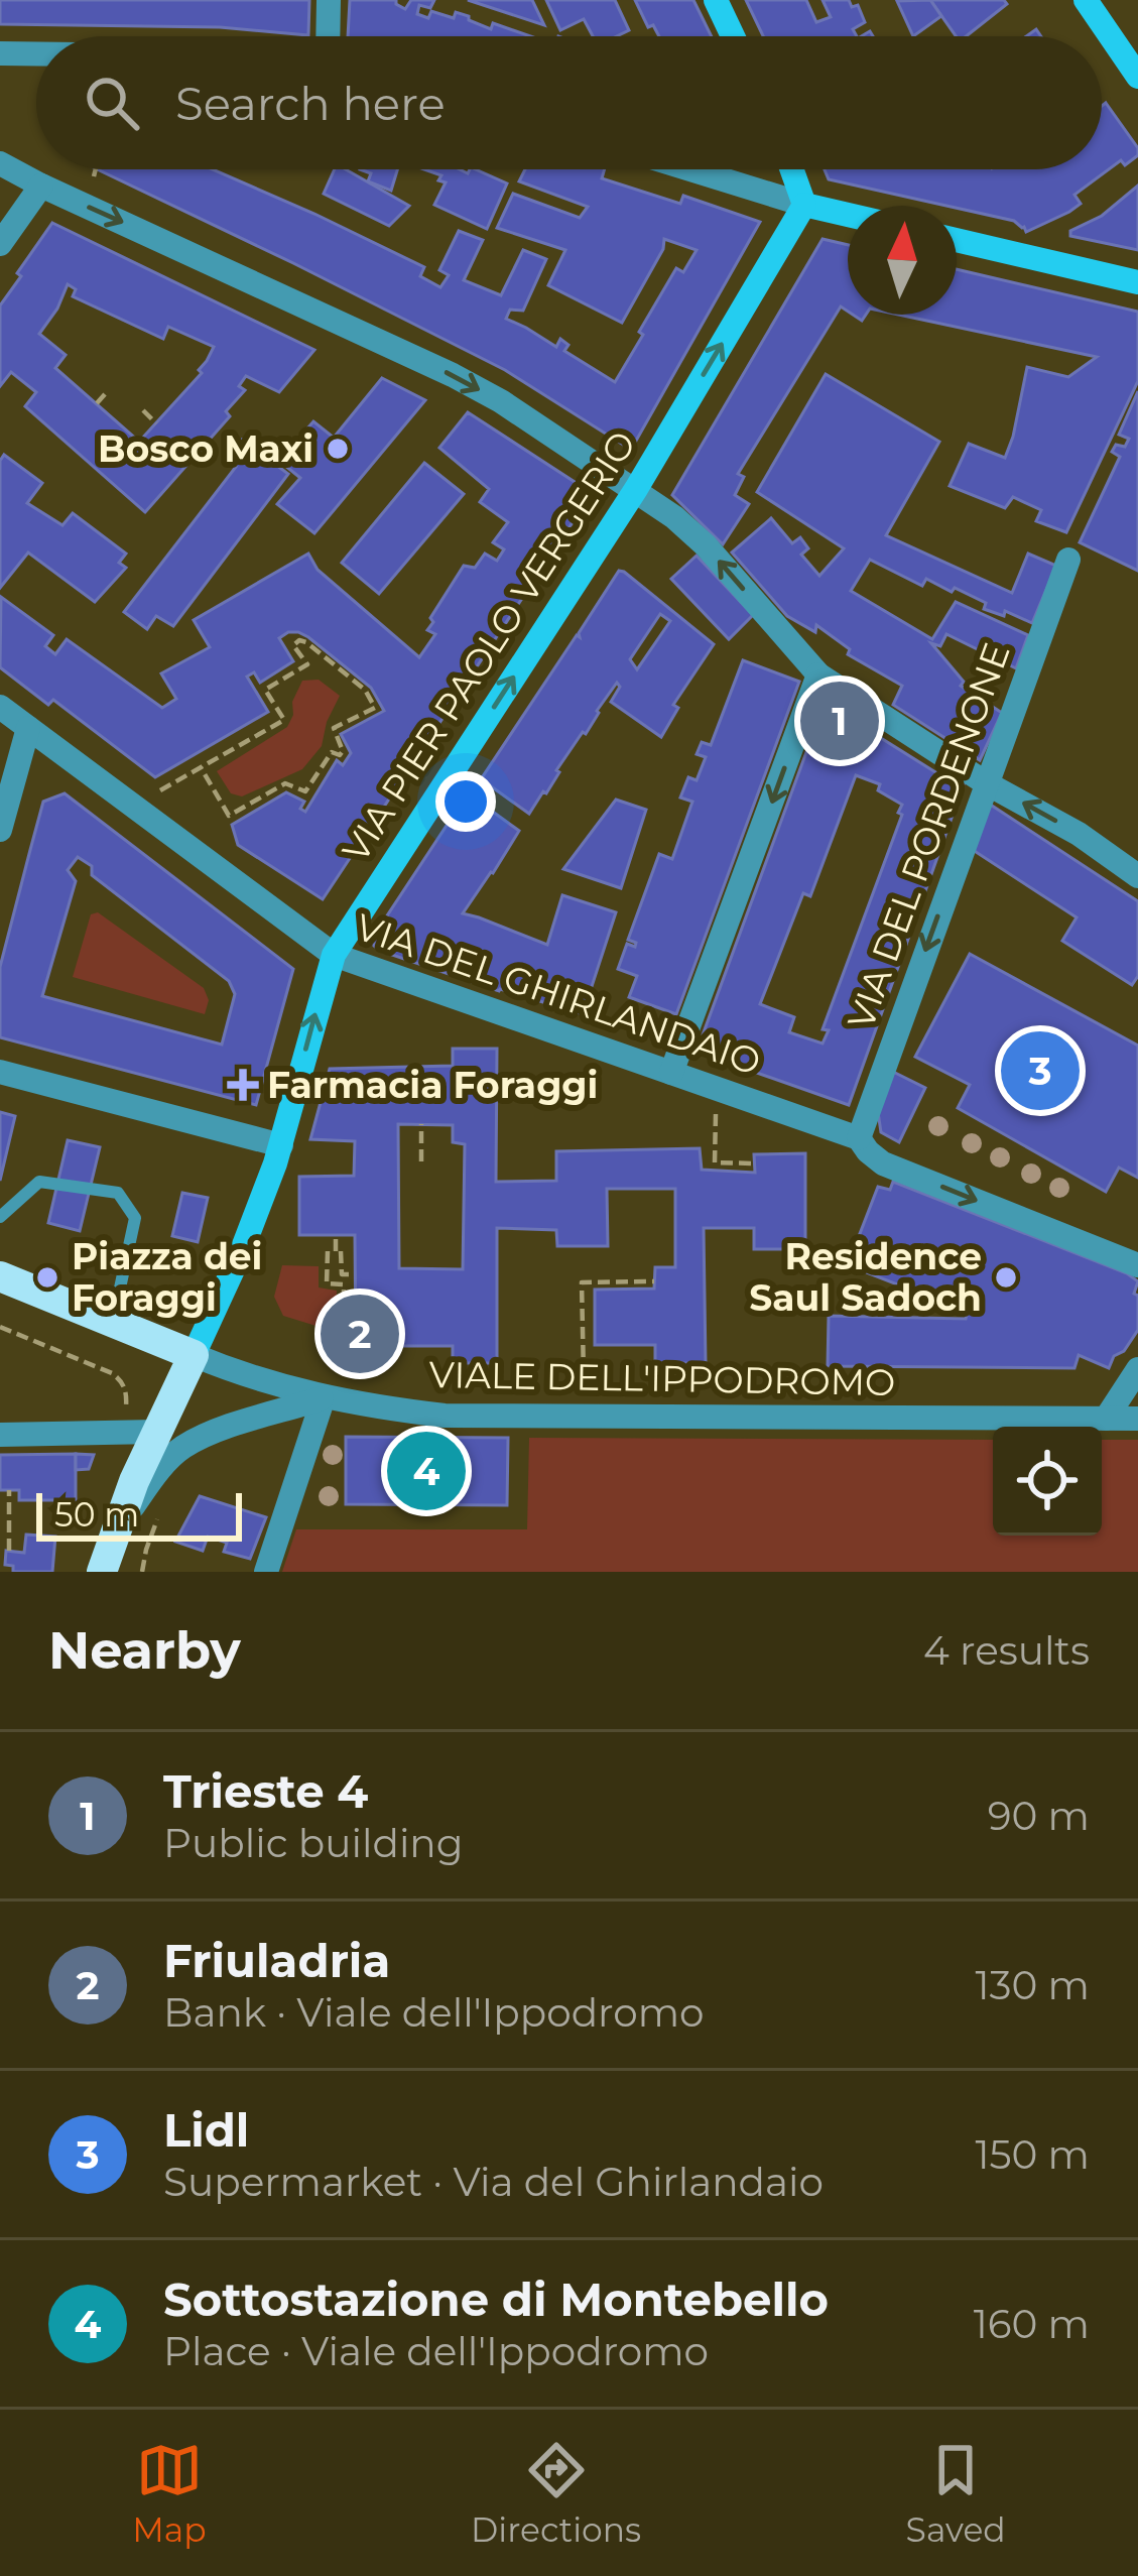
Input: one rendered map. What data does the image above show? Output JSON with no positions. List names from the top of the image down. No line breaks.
{"streets":{"main road":["VIA PIER PAOLO VERGERIO"],"street":["VIA DEL PORDENONE","VIA DEL GHIRLANDAIO","VIALE DELL'IPPODROMO"]},"crossings":[["VIA PIER PAOLO VERGERIO","VIA DEL GHIRLANDAIO"],["VIA DEL PORDENONE","VIA DEL GHIRLANDAIO"]],"one_way":["VIA PIER PAOLO VERGERIO"],"places":{"other":["Bosco Maxi","Piazza dei Foraggi","Residence Saul Sadoch"],"health":["Farmacia Foraggi"]},"scale_bar":"50 m","north":"top","page":{"search":"Search here","pins":["1","3","2","4"],"scale":"50 m","heading":["Nearby","4 results"],"list":[{"mark":"1","name":"Trieste 4","note":"Public building","value":"90 m"},{"mark":"2","name":"Friuladria","note":"Bank · Viale dell'Ippodromo","value":"130 m"},{"mark":"3","name":"Lidl","note":"Supermarket · Via del Ghirlandaio","value":"150 m"},{"mark":"4","name":"Sottostazione di Montebello","note":"Place · Viale dell'Ippodromo","value":"160 m"}],"nav":["Map","Directions","Saved"]}}
